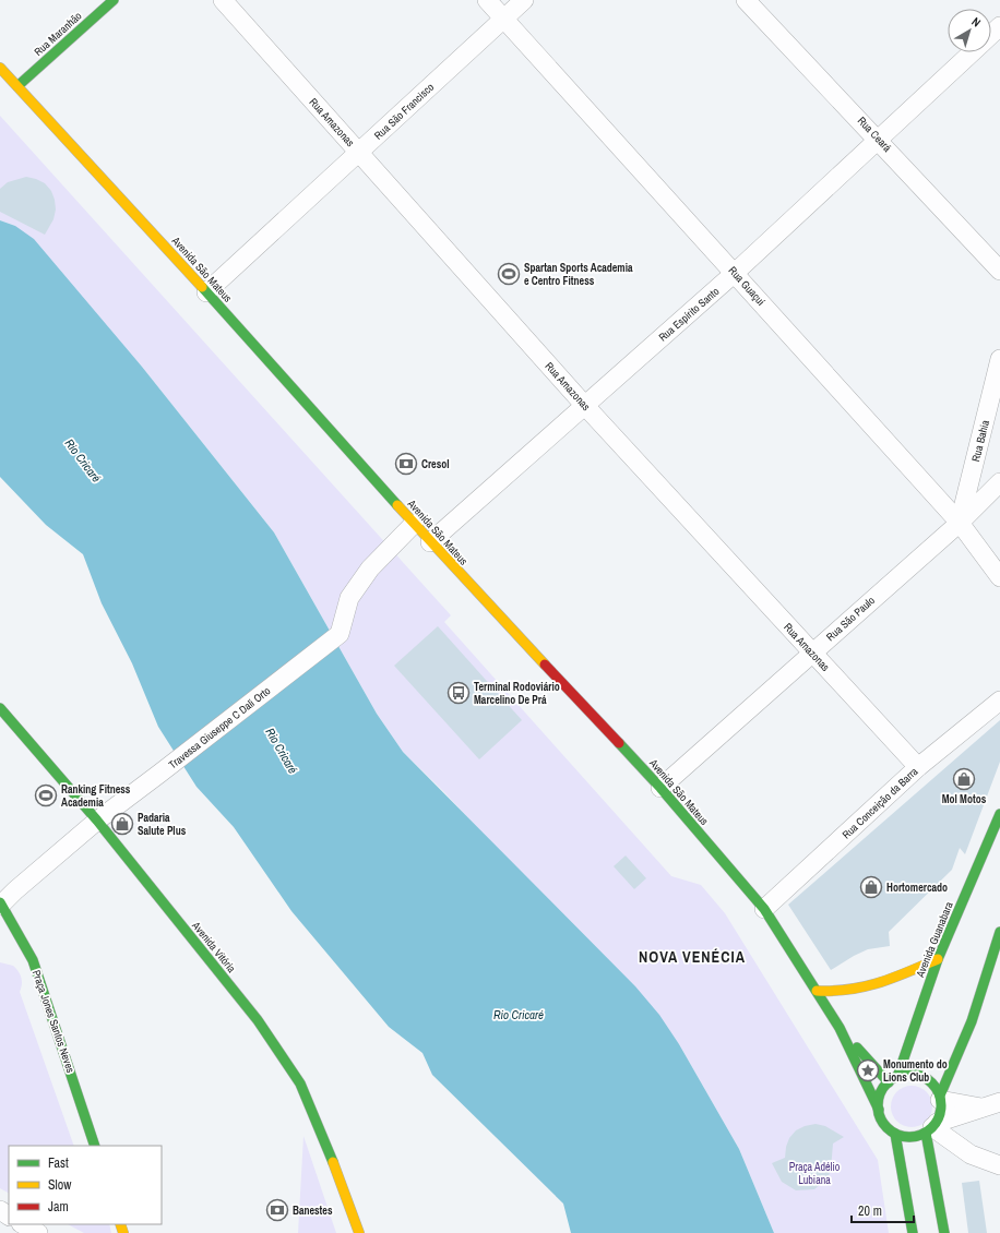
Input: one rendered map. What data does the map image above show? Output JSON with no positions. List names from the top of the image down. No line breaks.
{"streets":{"main road":["Rua Maranhão","Avenida São Mateus","Avenida Guanabara","Avenida Vitória","Praça Jones Santos Neves"],"street":["Rua São Francisco","Rua Amazonas","Rua Ceará","Rua Guaçuí","Rua Espírito Santo","Rua Bahia","Rua São Paulo","Travessa Giuseppe C Dali Orto","Rua Conceição da Barra"]},"crossings":[["Rua Maranhão","Avenida São Mateus"],["Rua São Francisco","Rua Amazonas"],["Rua São Francisco","Avenida São Mateus"],["Rua São Francisco","Rua Guaçuí"],["Rua Amazonas","Rua Espírito Santo"],["Rua Amazonas","Rua São Paulo"],["Rua Amazonas","Rua Conceição da Barra"],["Rua Ceará","Rua Espírito Santo"],["Avenida São Mateus","Rua Espírito Santo"],["Avenida São Mateus","Rua São Paulo"],["Avenida São Mateus","Travessa Giuseppe C Dali Orto"],["Avenida São Mateus","Rua Conceição da Barra"],["Avenida São Mateus","Avenida Guanabara"],["Rua Guaçuí","Rua Espírito Santo"],["Rua Guaçuí","Rua Bahia"],["Rua Guaçuí","Rua São Paulo"],["Rua Bahia","Rua São Paulo"],["Travessa Giuseppe C Dali Orto","Avenida Vitória"],["Travessa Giuseppe C Dali Orto","Praça Jones Santos Neves"]],"districts":["NOVA VENÉCIA"],"water":["Rio Cricaré"],"parks":["Praça Adélio Lubiana"],"places":{"sports":["Spartan Sports Academia e Centro Fitness","Ranking Fitness Academia"],"bank":["Cresol","Banestes"],"bus stop":["Terminal Rodoviário Marcelino De Prá"],"shop":["Mol Motos","Padaria Salute Plus","Hortomercado"],"place":["Monumento do Lions Club"]},"legend":["Fast","Slow","Jam"],"scale_bar":"20 m","north":"top right"}
